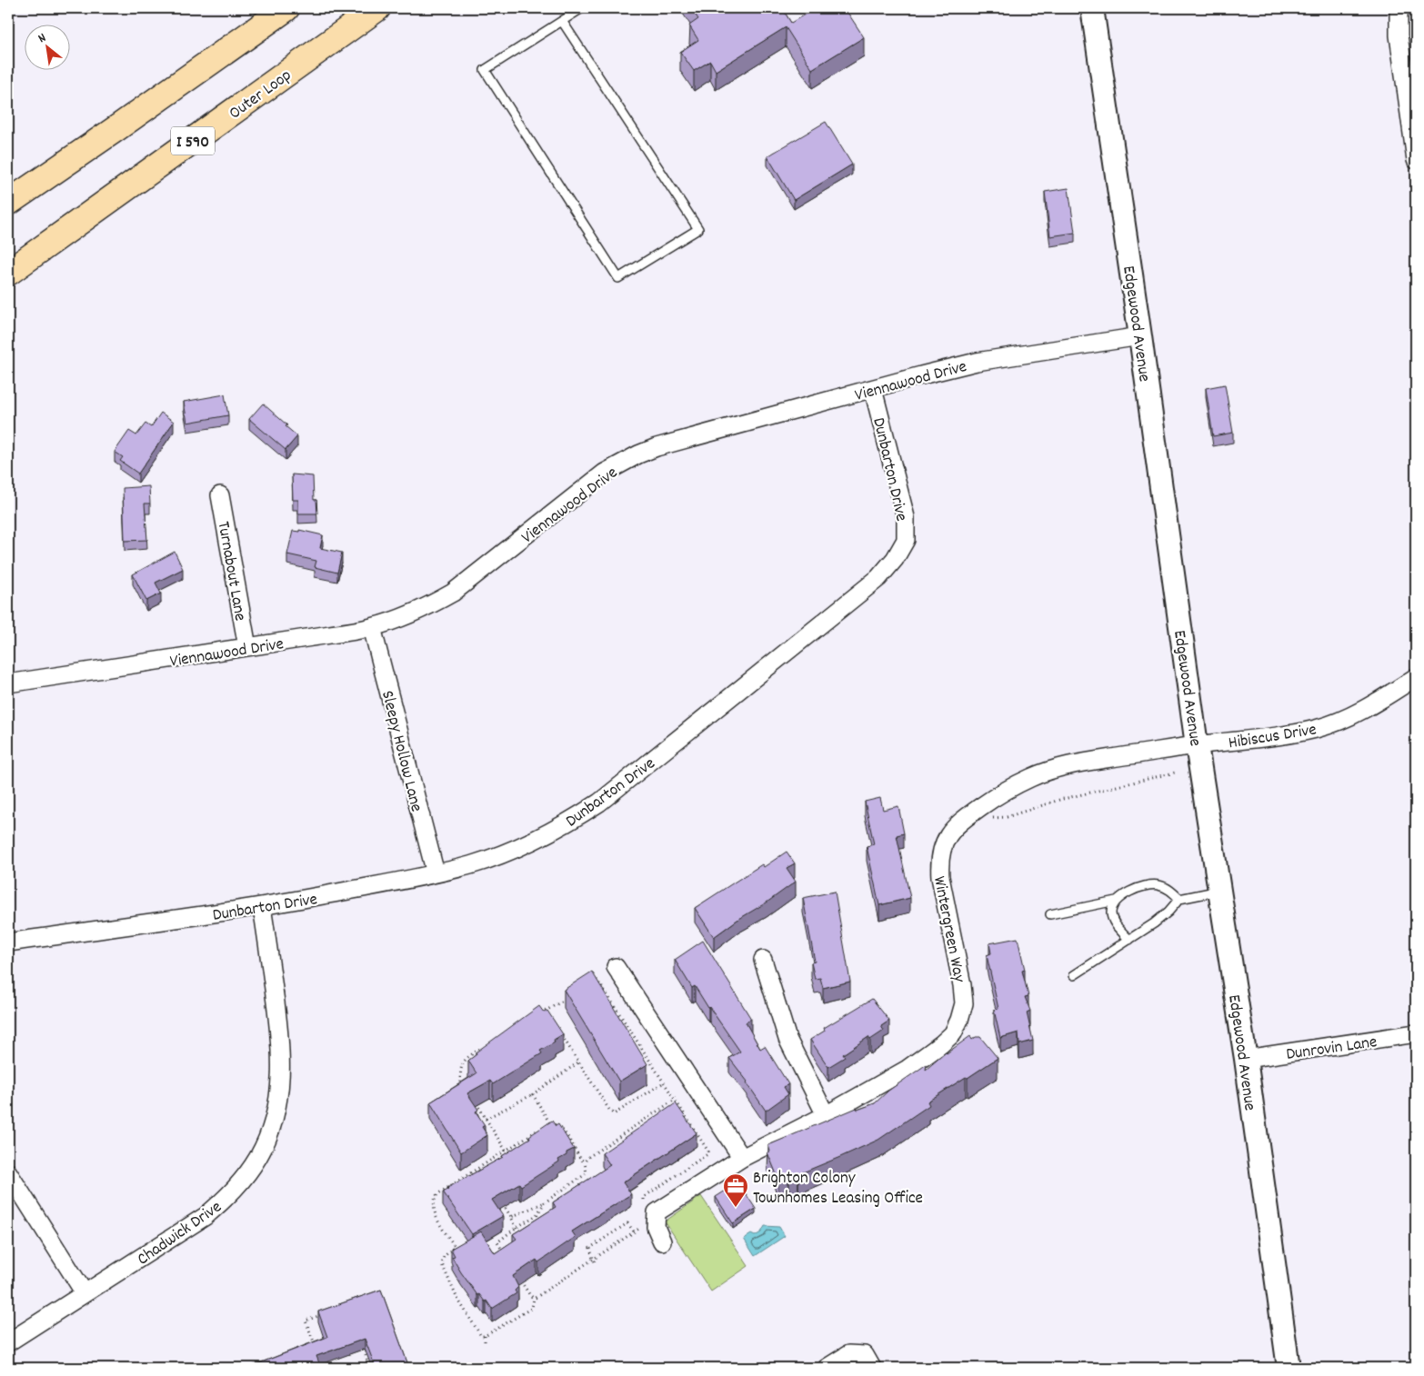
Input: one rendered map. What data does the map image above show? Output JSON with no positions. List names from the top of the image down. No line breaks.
{"streets":{"highway":["Outer Loop","I 590"],"street":["Edgewood Avenue","Viennawood Drive","Dunbarton Drive","Turnabout Lane","Hibiscus Drive","Sleepy Hollow Lane","Wintergreen Way","Dunrovin Lane","Chadwick Drive"]},"crossings":[["Edgewood Avenue","Viennawood Drive"],["Edgewood Avenue","Hibiscus Drive"],["Edgewood Avenue","Wintergreen Way"],["Edgewood Avenue","Dunrovin Lane"],["Viennawood Drive","Dunbarton Drive"],["Viennawood Drive","Turnabout Lane"],["Viennawood Drive","Sleepy Hollow Lane"],["Dunbarton Drive","Sleepy Hollow Lane"],["Dunbarton Drive","Chadwick Drive"],["Hibiscus Drive","Wintergreen Way"]],"places":{"office":["Brighton Colony Townhomes Leasing Office"]},"north":"top left"}
